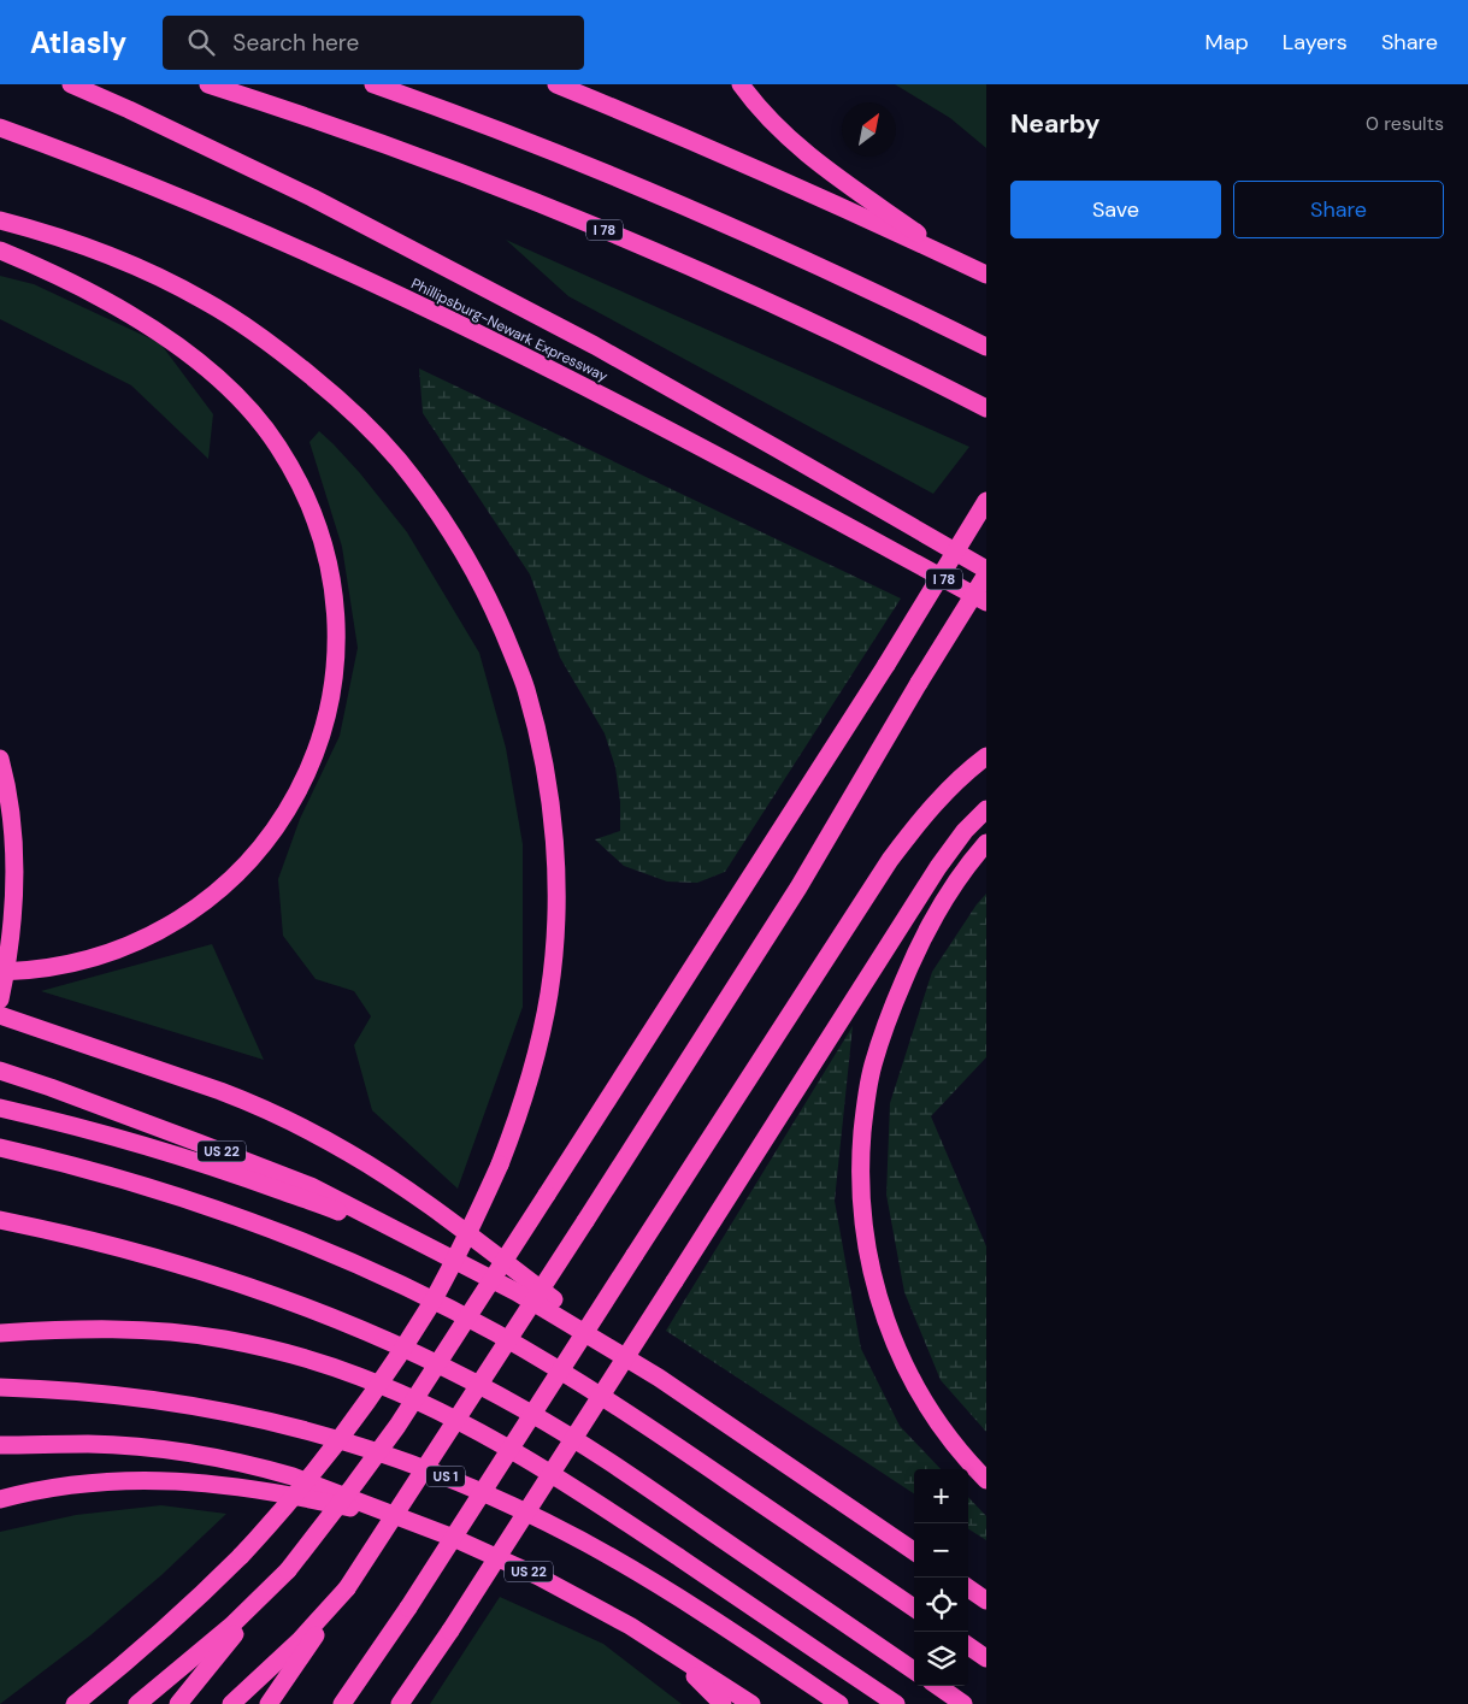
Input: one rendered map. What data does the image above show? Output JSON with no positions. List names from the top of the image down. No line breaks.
{"streets":{"highway":["I 78","Phillipsburg-Newark Expressway","US 22","US 1"]},"north":"top right","page":{"header":"Atlasly","search":"Search here","nav":["Map","Layers","Share"],"heading":["Nearby","0 results"],"buttons":["Save","Share"],"map_buttons":["+","−"]}}
